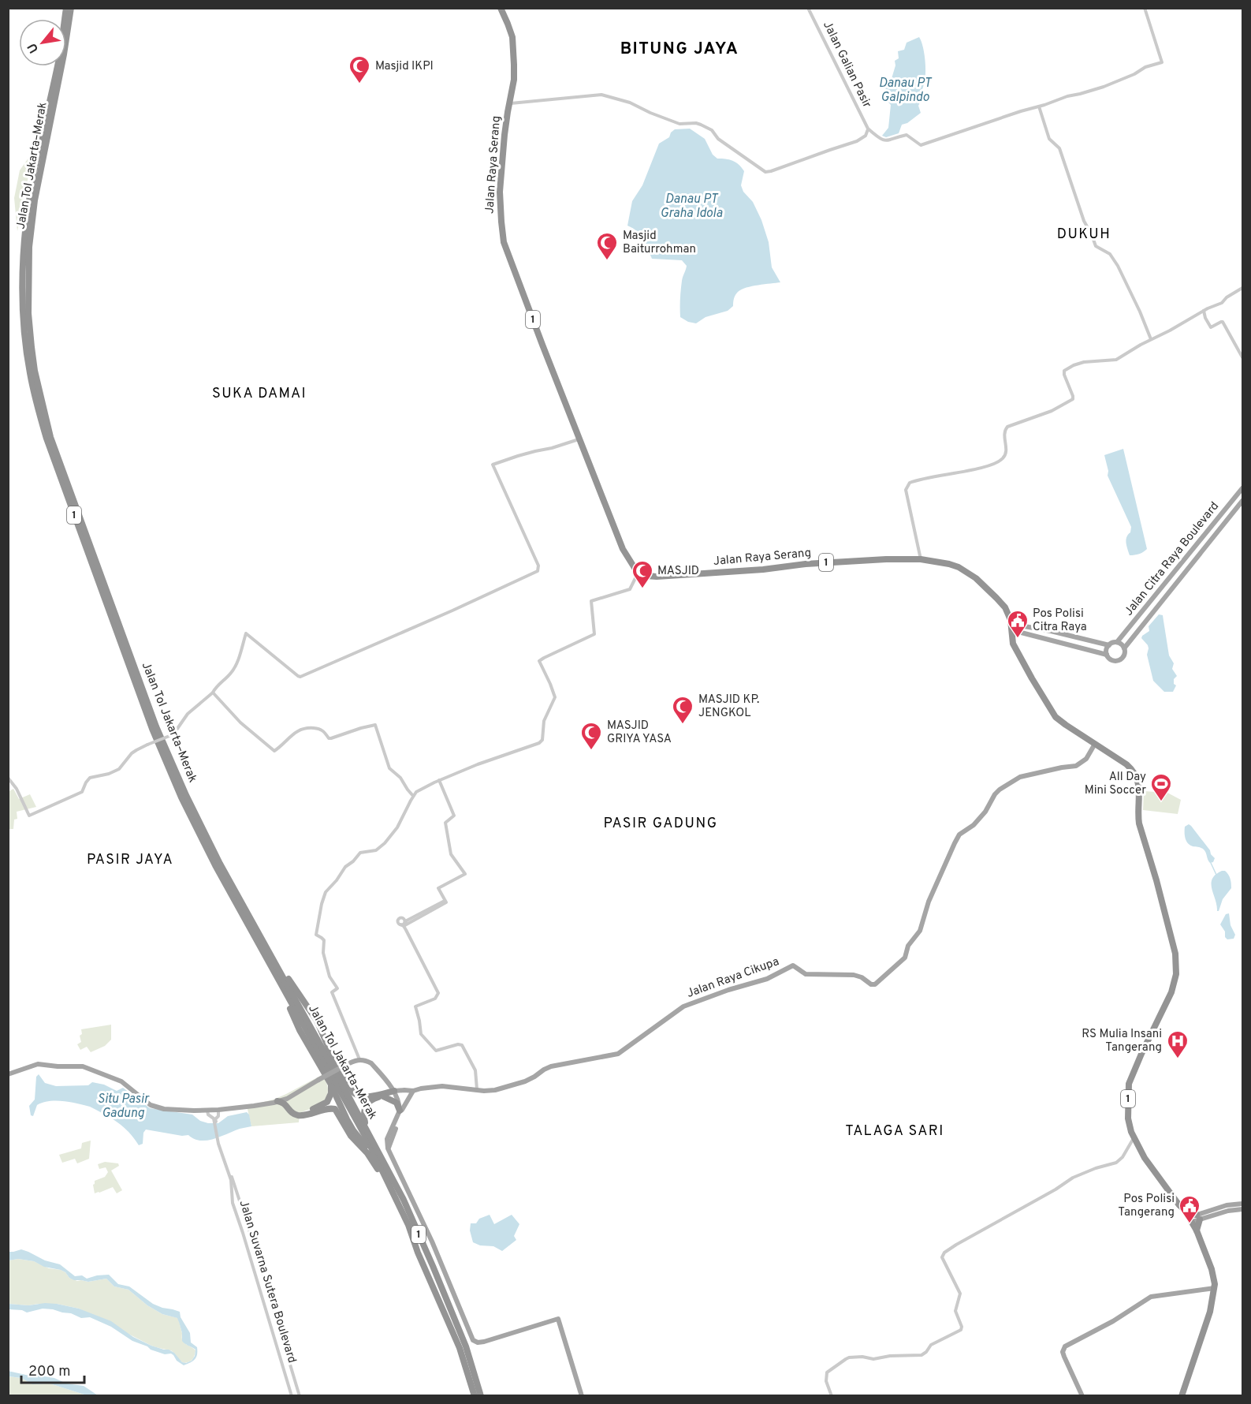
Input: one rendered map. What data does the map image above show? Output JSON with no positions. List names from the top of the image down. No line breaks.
{"streets":{"highway":["Jalan Raya Serang","Jalan Tol Jakarta–Merak","1"],"main road":["Jalan Citra Raya Boulevard","Jalan Raya Cikupa"],"street":["Jalan Galian Pasir","Jalan Suvarna Sutera Boulevard"]},"crossings":[["Jalan Raya Serang","1"],["Jalan Raya Serang","Jalan Raya Cikupa"]],"districts":["BITUNG JAYA","DUKUH","SUKA DAMAI","PASIR GADUNG","PASIR JAYA","TALAGA SARI"],"water":["Danau PT Galpindo","Danau PT Graha Idola","Situ Pasir Gadung"],"places":{"mosque":["Masjid IKPI","Masjid Baiturrohman","MASJID","MASJID KP. JENGKOL","MASJID GRIYA YASA"],"public building":["Pos Polisi Citra Raya","Pos Polisi Tangerang"],"sports":["All Day Mini Soccer"],"hospital":["RS Mulia Insani Tangerang"]},"scale_bar":"200 m","north":"bottom left"}
